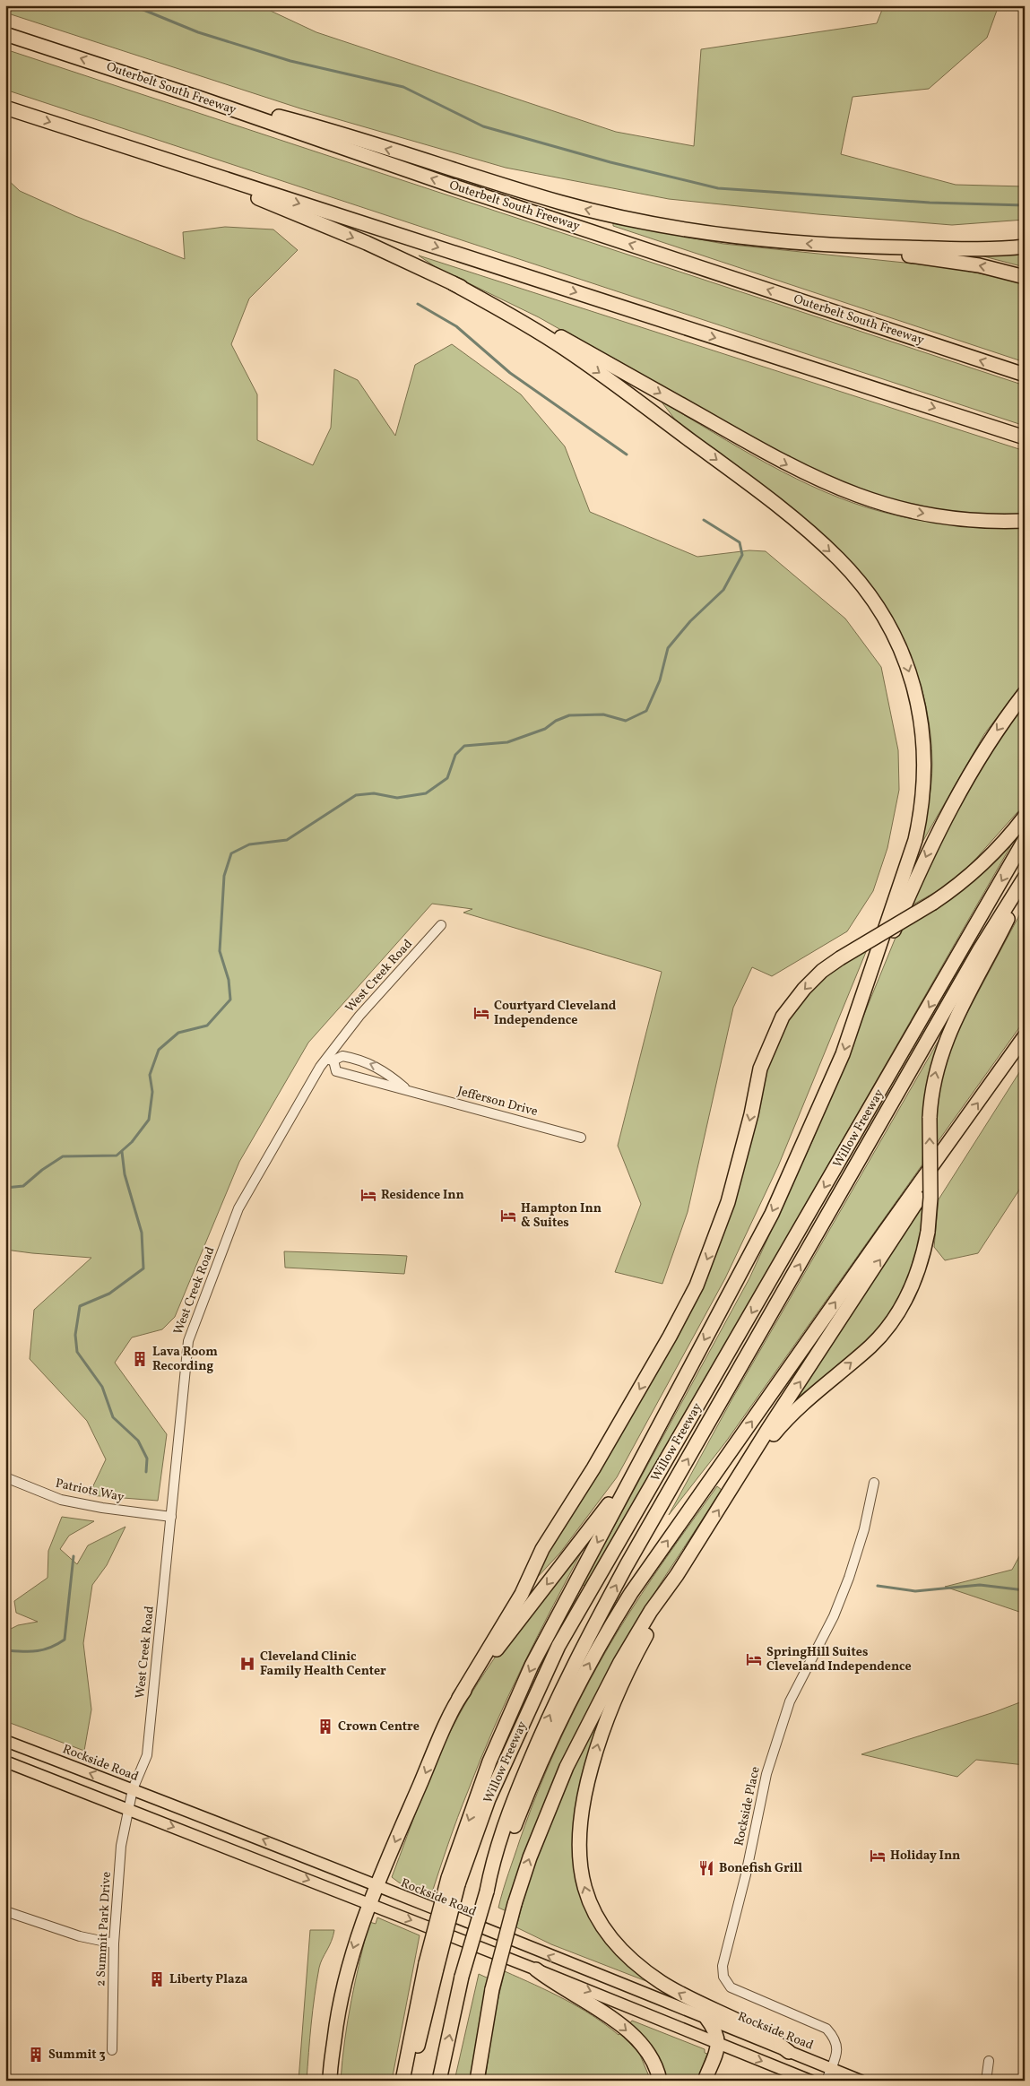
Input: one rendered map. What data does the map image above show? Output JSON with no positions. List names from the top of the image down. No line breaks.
{"streets":{"highway":["Outerbelt South Freeway","Willow Freeway"],"main road":["Rockside Road"],"street":["West Creek Road","Jefferson Drive","Patriots Way","Rockside Place","2 Summit Park Drive"]},"crossings":[["West Creek Road","Jefferson Drive"],["West Creek Road","Patriots Way"],["West Creek Road","Rockside Road"],["West Creek Road","2 Summit Park Drive"],["Rockside Road","Rockside Place"]],"places":{"hotel":["Courtyard Cleveland Independence","Residence Inn","Hampton Inn & Suites","SpringHill Suites Cleveland Independence","Holiday Inn"],"building":["Lava Room Recording","Crown Centre","Liberty Plaza","Summit 3"],"hospital":["Cleveland Clinic Family Health Center"],"restaurant":["Bonefish Grill"]}}
